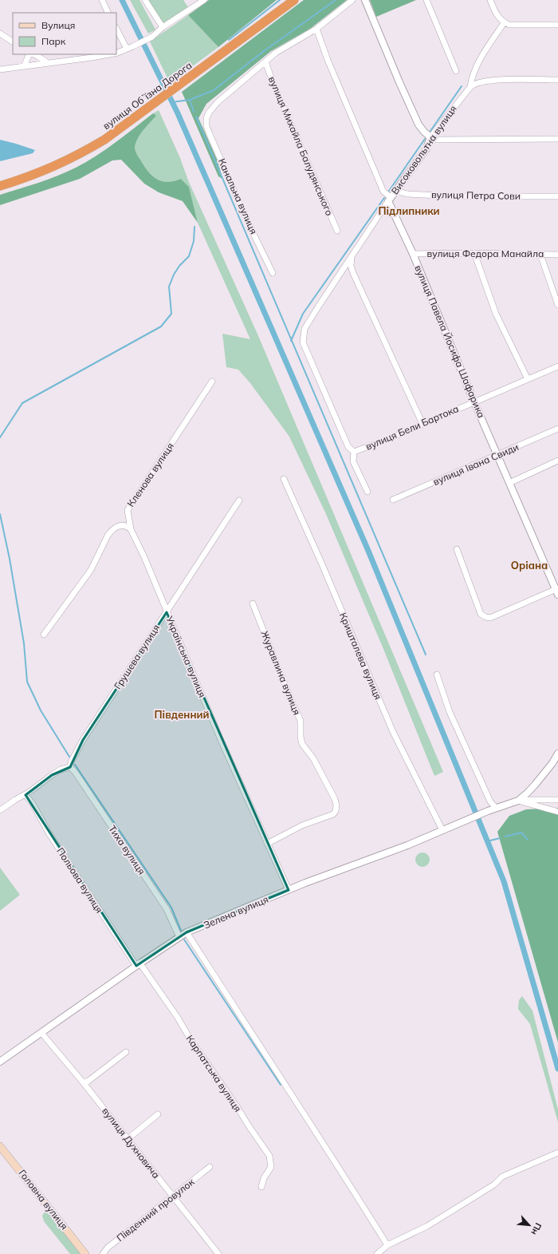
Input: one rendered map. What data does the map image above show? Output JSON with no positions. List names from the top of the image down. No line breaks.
{"streets":{"highway":["вулиця Обʼїзна Дорога"],"main road":["Головна вулиця"],"street":["вулиця Михайла Балудянського","Високовольтна вулиця","вулиця Петра Сови","Канальна вулиця","вулиця Федора Манайла","вулиця Павела Йосифа Шафарика","вулиця Бели Бартока","вулиця Івана Свиди","Кленова вулиця","Кришталева вулиця","Грушева вулиця","Українська вулиця","Журавлина вулиця","Тиха вулиця","Польова вулиця","Зелена вулиця","Карпатська вулиця","вулиця Духновича","Південний провулок"]},"crossings":[["вулиця Михайла Балудянського","Канальна вулиця"],["Високовольтна вулиця","вулиця Петра Сови"],["Високовольтна вулиця","вулиця Павела Йосифа Шафарика"],["Високовольтна вулиця","вулиця Бели Бартока"],["вулиця Федора Манайла","вулиця Павела Йосифа Шафарика"],["вулиця Павела Йосифа Шафарика","вулиця Бели Бартока"],["вулиця Павела Йосифа Шафарика","вулиця Івана Свиди"],["Кленова вулиця","Українська вулиця"],["Кришталева вулиця","Зелена вулиця"],["Грушева вулиця","Українська вулиця"],["Грушева вулиця","Тиха вулиця"],["Українська вулиця","Журавлина вулиця"],["Українська вулиця","Зелена вулиця"],["Тиха вулиця","Зелена вулиця"],["Польова вулиця","Зелена вулиця"],["Польова вулиця","Карпатська вулиця"],["Зелена вулиця","Карпатська вулиця"],["Зелена вулиця","вулиця Духновича"],["вулиця Духновича","Південний провулок"]],"districts":["Підлипники","Оріана","Південний"],"legend":["Вулиця","Парк"],"north":"bottom right"}
